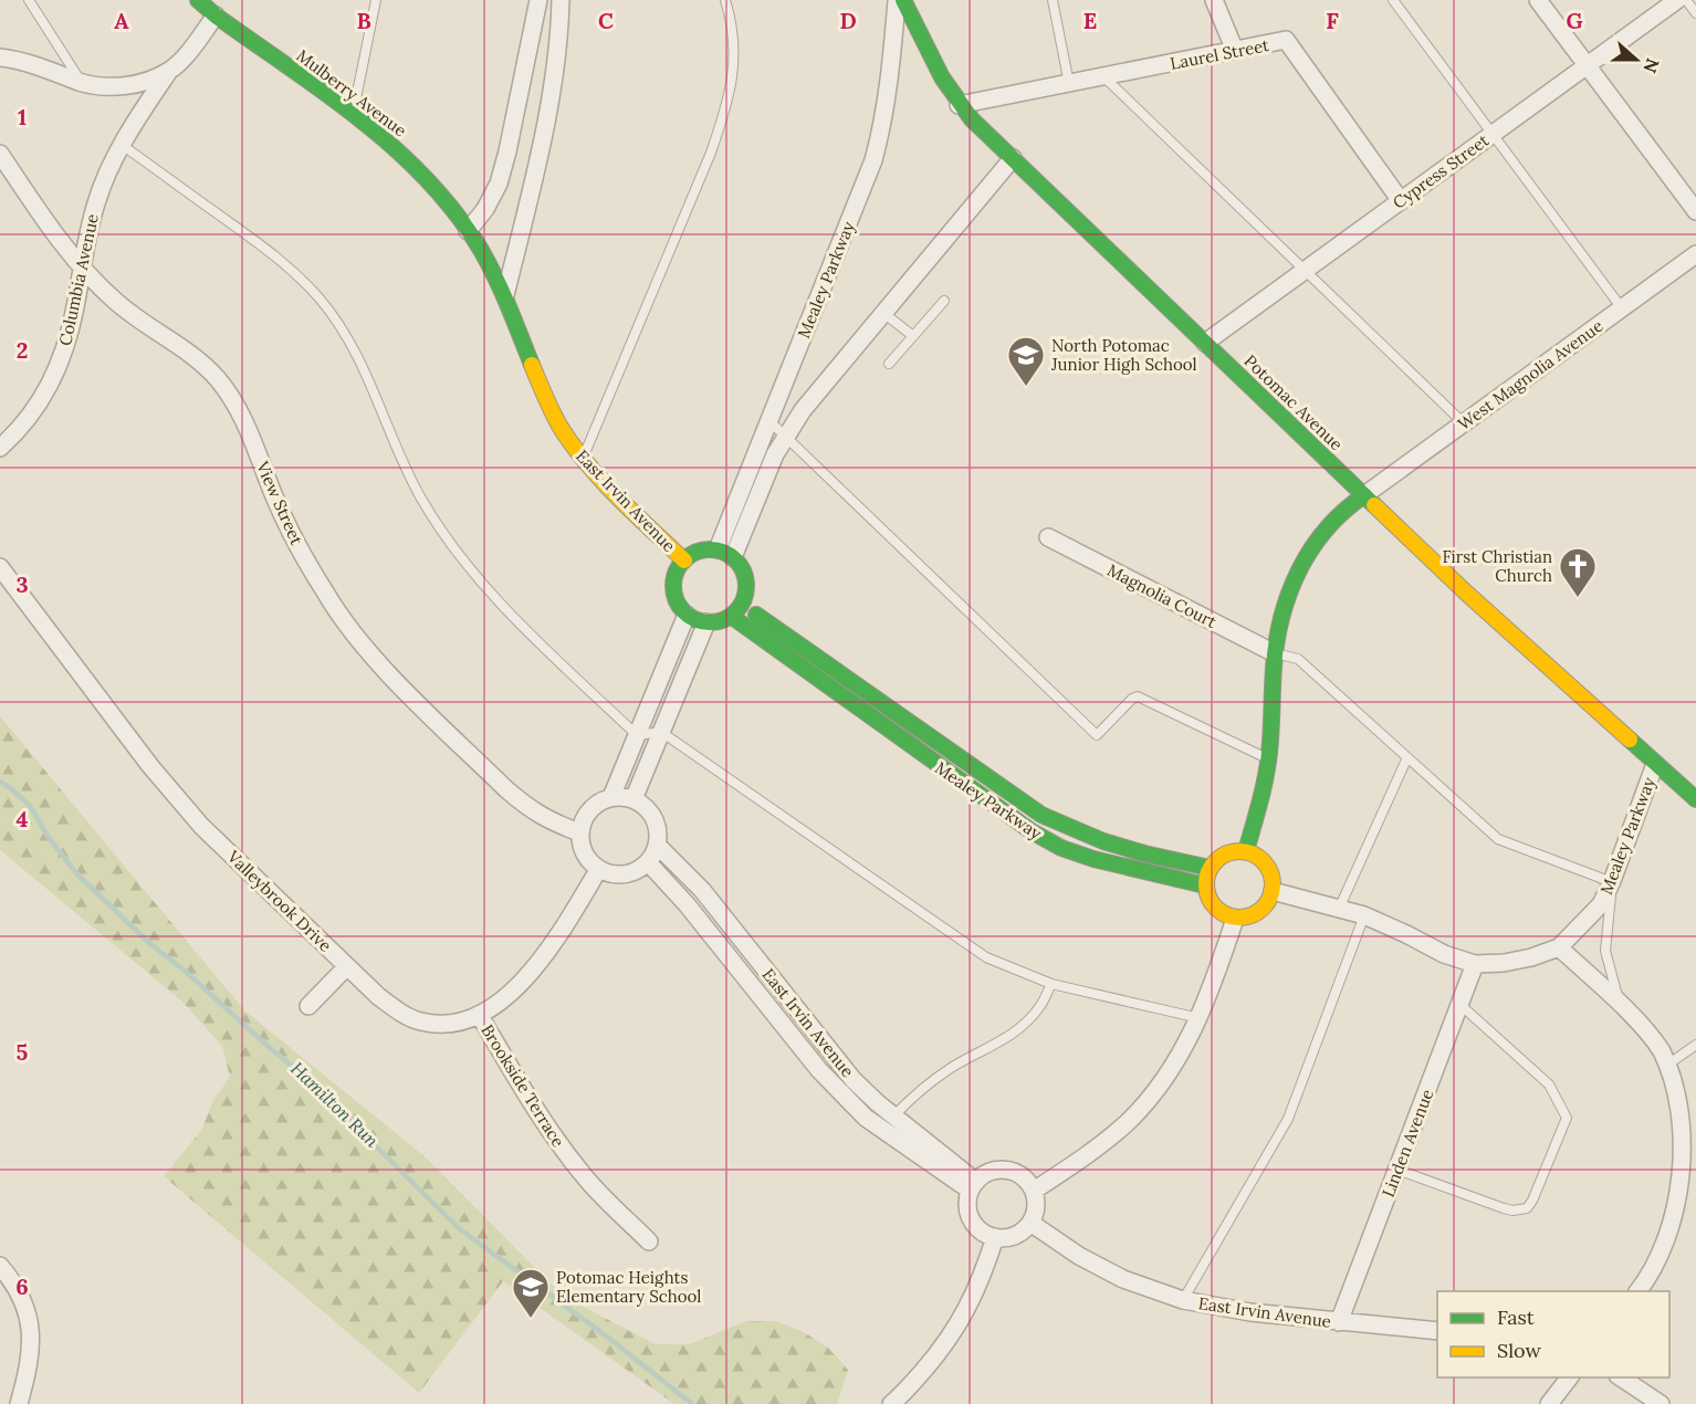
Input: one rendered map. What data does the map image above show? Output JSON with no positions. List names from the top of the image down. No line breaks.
{"streets":{"street":["Laurel Street","Mulberry Avenue","Cypress Street","Columbia Avenue","Mealey Parkway","West Magnolia Avenue","Potomac Avenue","East Irvin Avenue","View Street","Magnolia Court","Valleybrook Drive","Brookside Terrace","Linden Avenue"]},"crossings":[["Laurel Street","Cypress Street"],["Laurel Street","Potomac Avenue"],["Mulberry Avenue","Columbia Avenue"],["Mulberry Avenue","East Irvin Avenue"],["Cypress Street","Potomac Avenue"],["Columbia Avenue","View Street"],["Mealey Parkway","Potomac Avenue"],["Mealey Parkway","East Irvin Avenue"],["Mealey Parkway","Linden Avenue"],["West Magnolia Avenue","Potomac Avenue"],["East Irvin Avenue","View Street"],["East Irvin Avenue","Valleybrook Drive"],["East Irvin Avenue","Linden Avenue"],["View Street","Valleybrook Drive"],["Valleybrook Drive","Brookside Terrace"]],"water":["Hamilton Run"],"places":{"school or university":["North Potomac Junior High School","Potomac Heights Elementary School"],"church":["First Christian Church"]},"legend":["Fast","Slow"],"north":"right","grid":{"columns":["A","B","C","D","E","F","G"],"rows":["1","2","3","4","5","6"]}}
